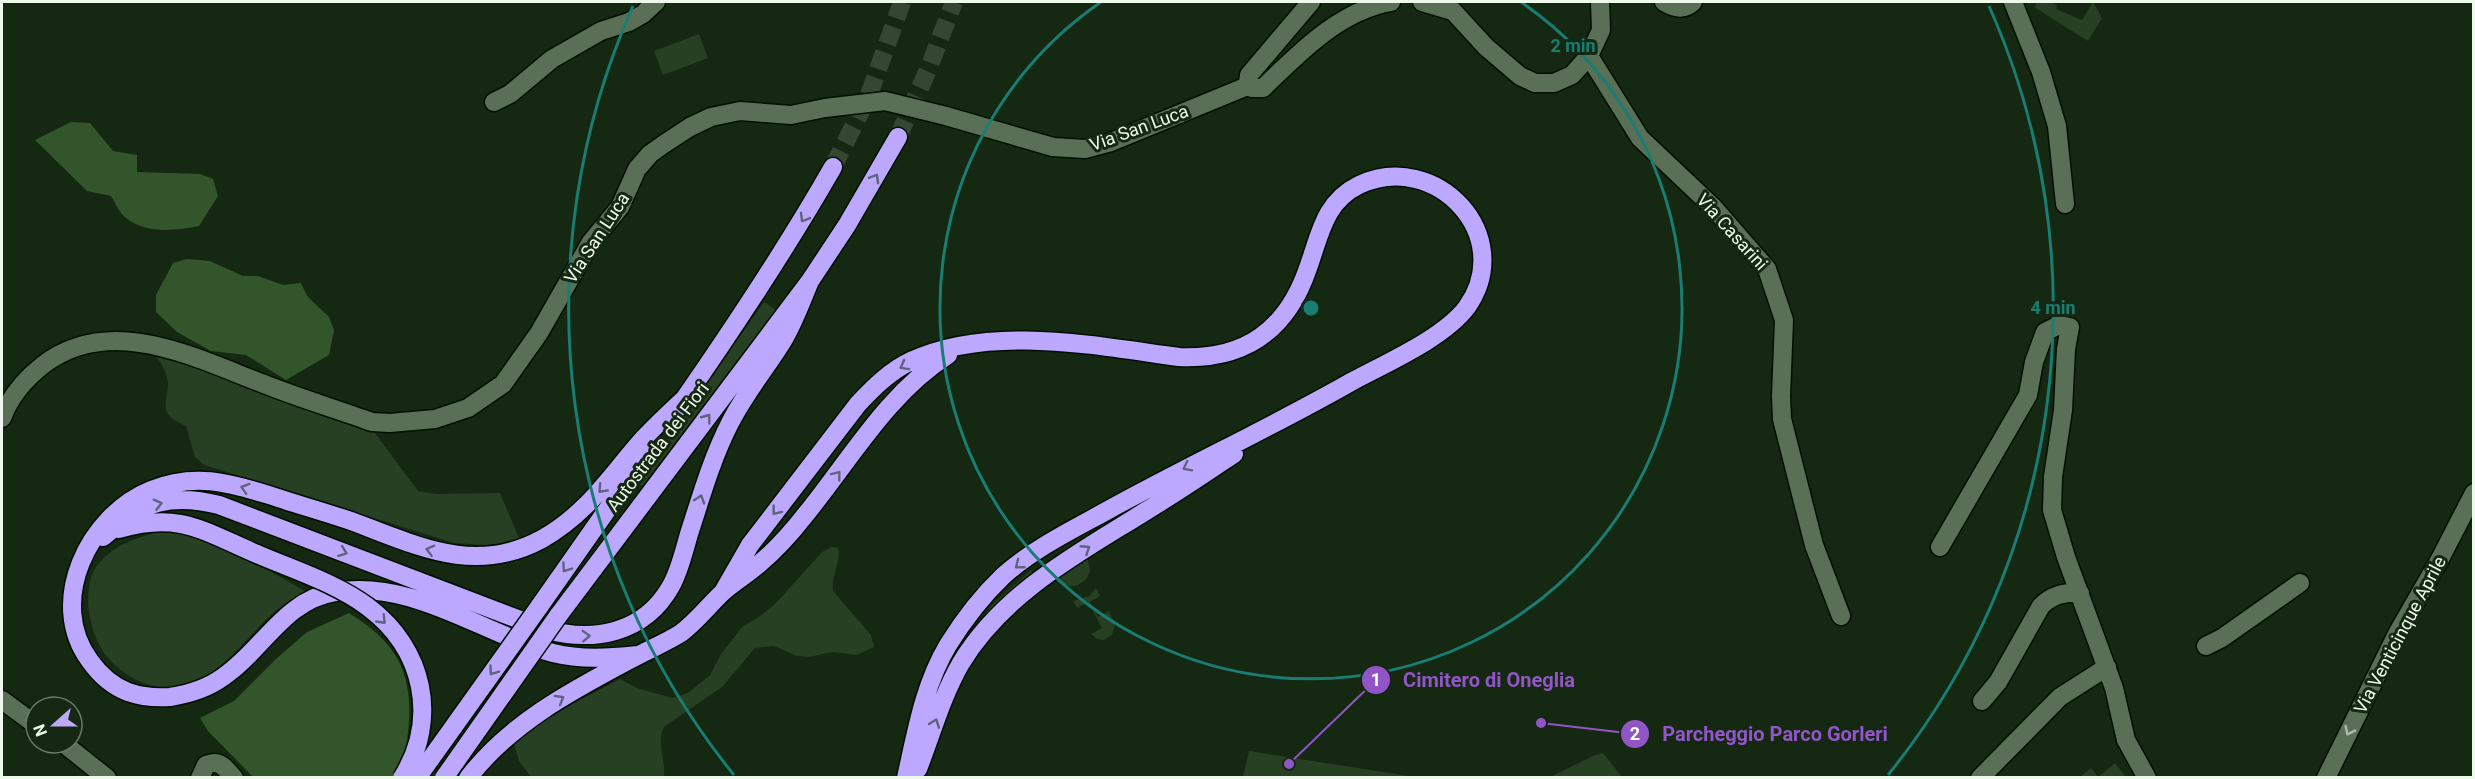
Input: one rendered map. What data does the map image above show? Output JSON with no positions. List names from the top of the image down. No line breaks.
{"streets":{"highway":["Autostrada dei Fiori"],"street":["Via San Luca","Via Casarini","Via Venticinque Aprile"]},"one_way":["Via Venticinque Aprile"],"places":["Parcheggio Parco Gorleri","Cimitero di Oneglia"],"north":"left","rings":["2 min","4 min"]}
